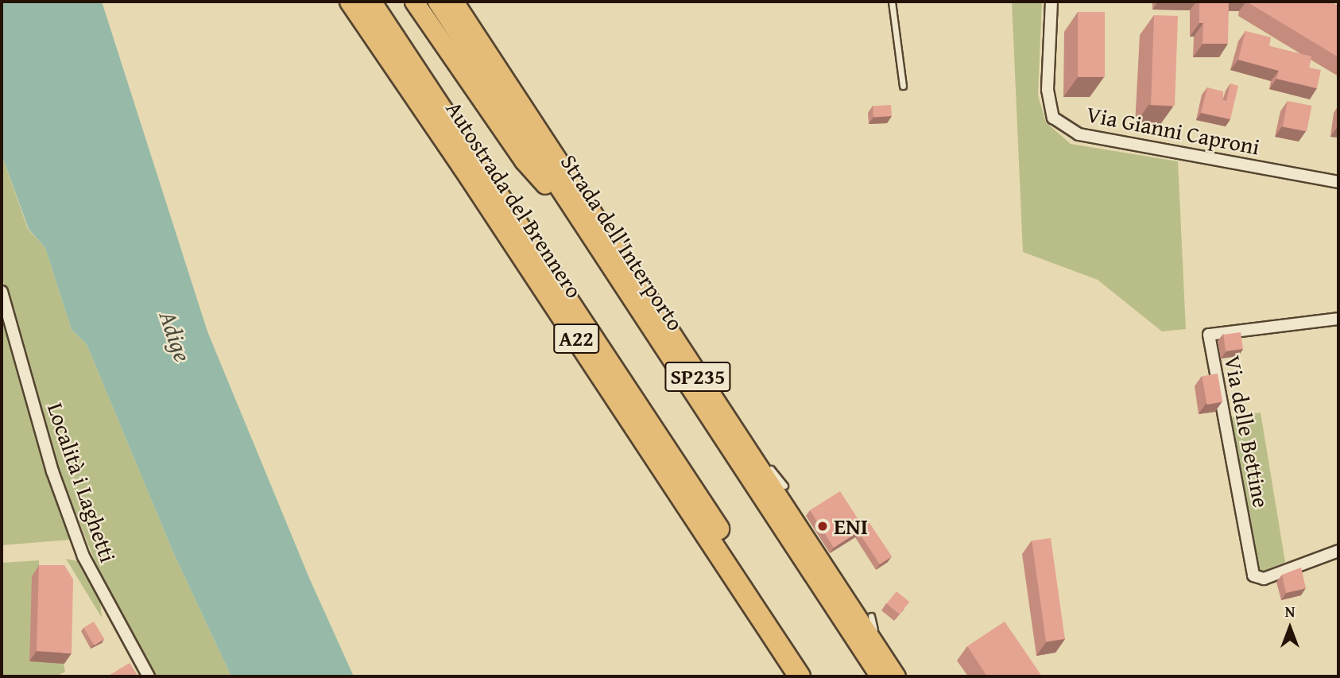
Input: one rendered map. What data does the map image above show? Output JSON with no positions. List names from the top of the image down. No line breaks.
{"streets":{"highway":["Autostrada del Brennero","Strada dell'Interporto","A22","SP235"],"street":["Via Gianni Caproni","Via delle Bettine","Località i Laghetti"]},"water":["Adige"],"places":["ENI"],"north":"top"}
